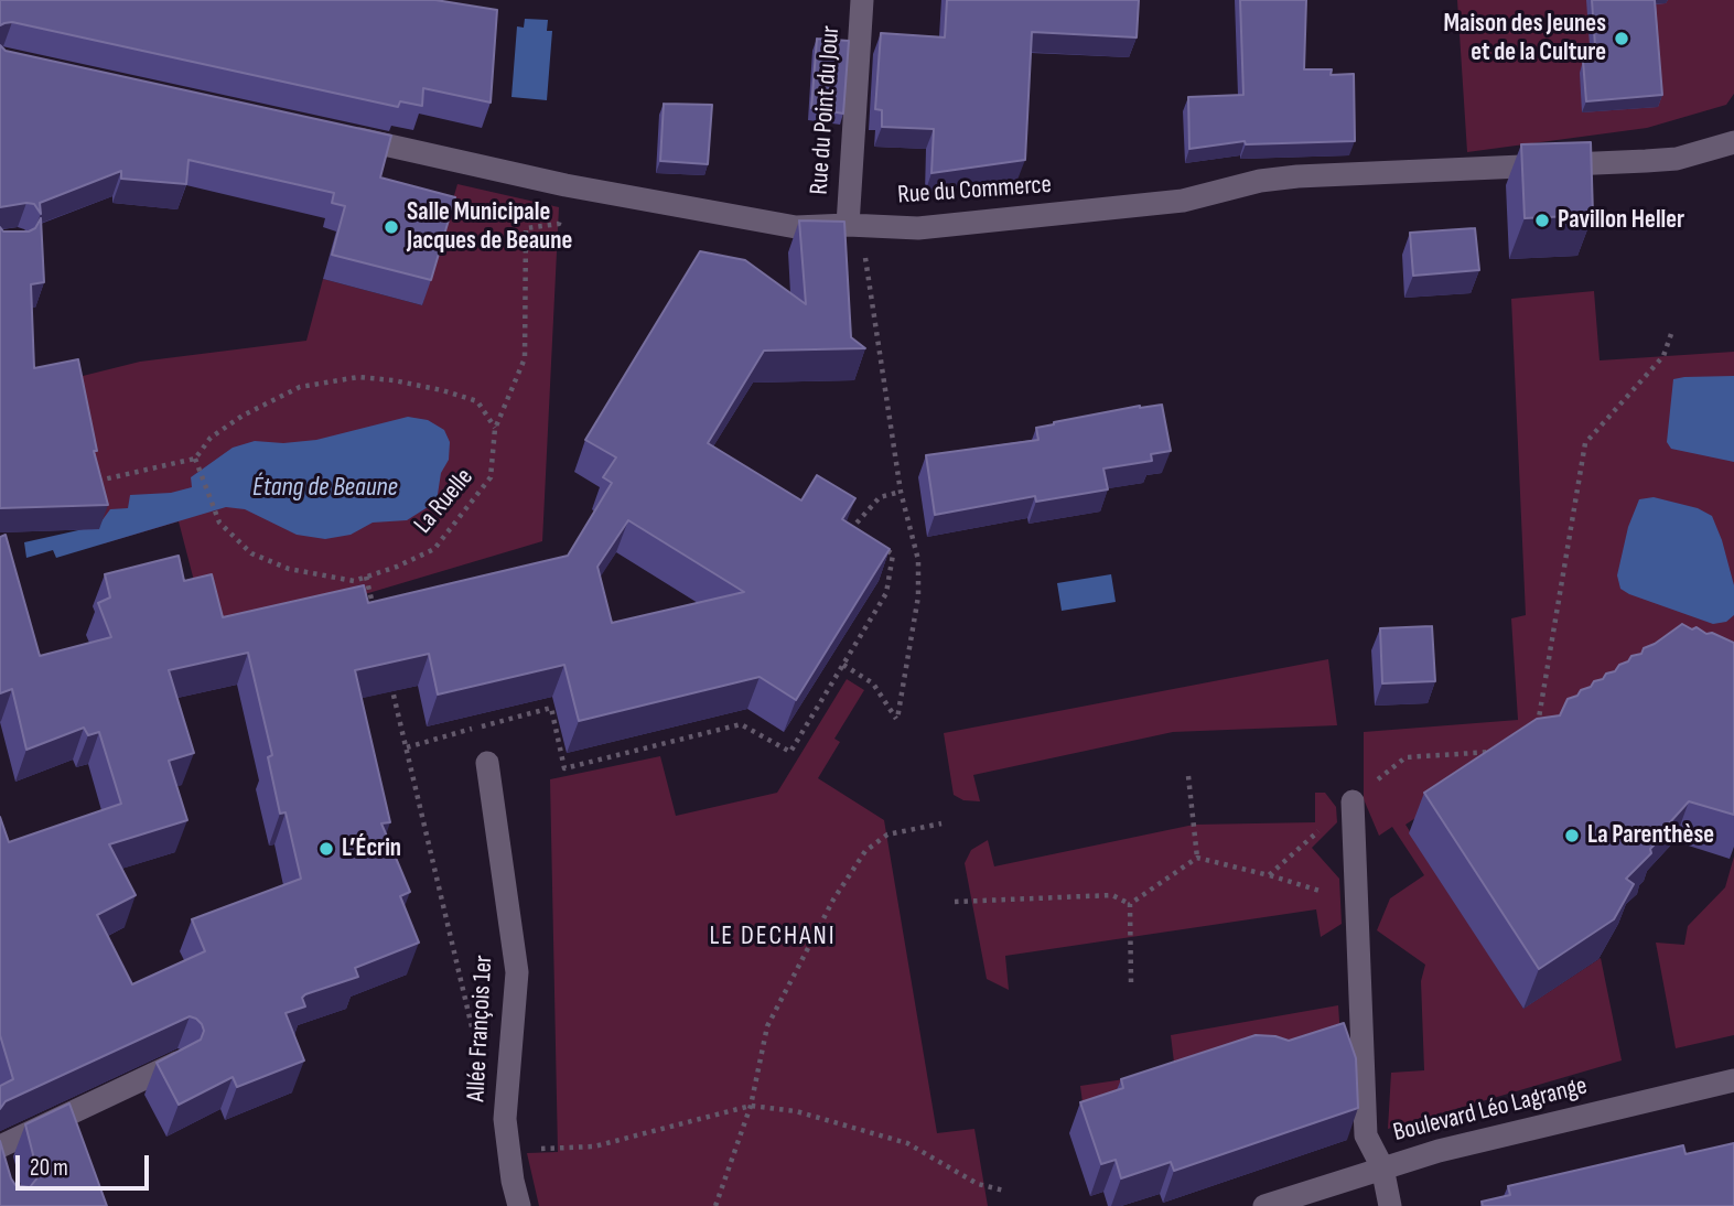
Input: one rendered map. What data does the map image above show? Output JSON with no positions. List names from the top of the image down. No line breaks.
{"streets":{"street":["Rue du Point du Jour","Rue du Commerce","Allée François 1er","Boulevard Léo Lagrange"],"path":["La Ruelle"]},"crossings":[["Rue du Point du Jour","Rue du Commerce"],["Rue du Commerce","La Ruelle"]],"districts":["LE DECHANI"],"water":["Étang de Beaune"],"places":["Maison des Jeunes et de la Culture","Pavillon Heller","Salle Municipale Jacques de Beaune","La Parenthèse","L’Écrin"],"scale_bar":"20 m"}
